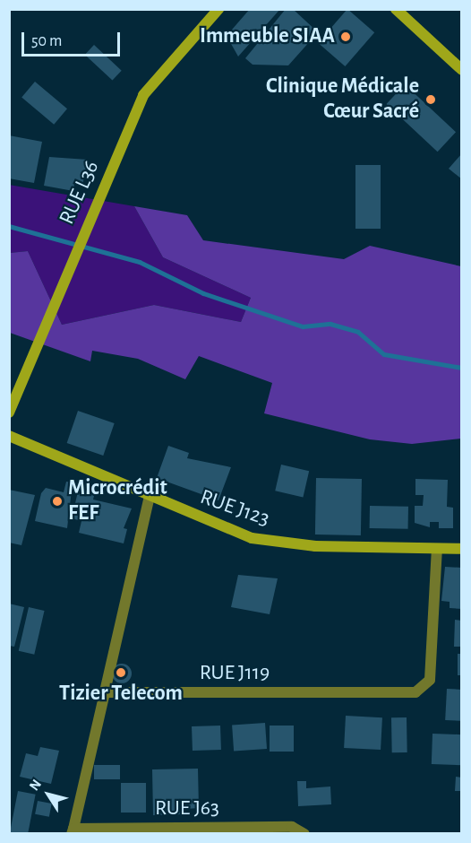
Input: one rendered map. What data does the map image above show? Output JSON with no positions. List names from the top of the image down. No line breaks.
{"streets":{"street":["RUE L36","RUE J123","RUE J119","RUE J63"]},"crossings":[["RUE J123","RUE J119"]],"places":["Immeuble SIAA","Clinique Médicale Cœur Sacré","Microcrédit FEF","Tizier Telecom"],"scale_bar":"50 m","north":"top left"}
